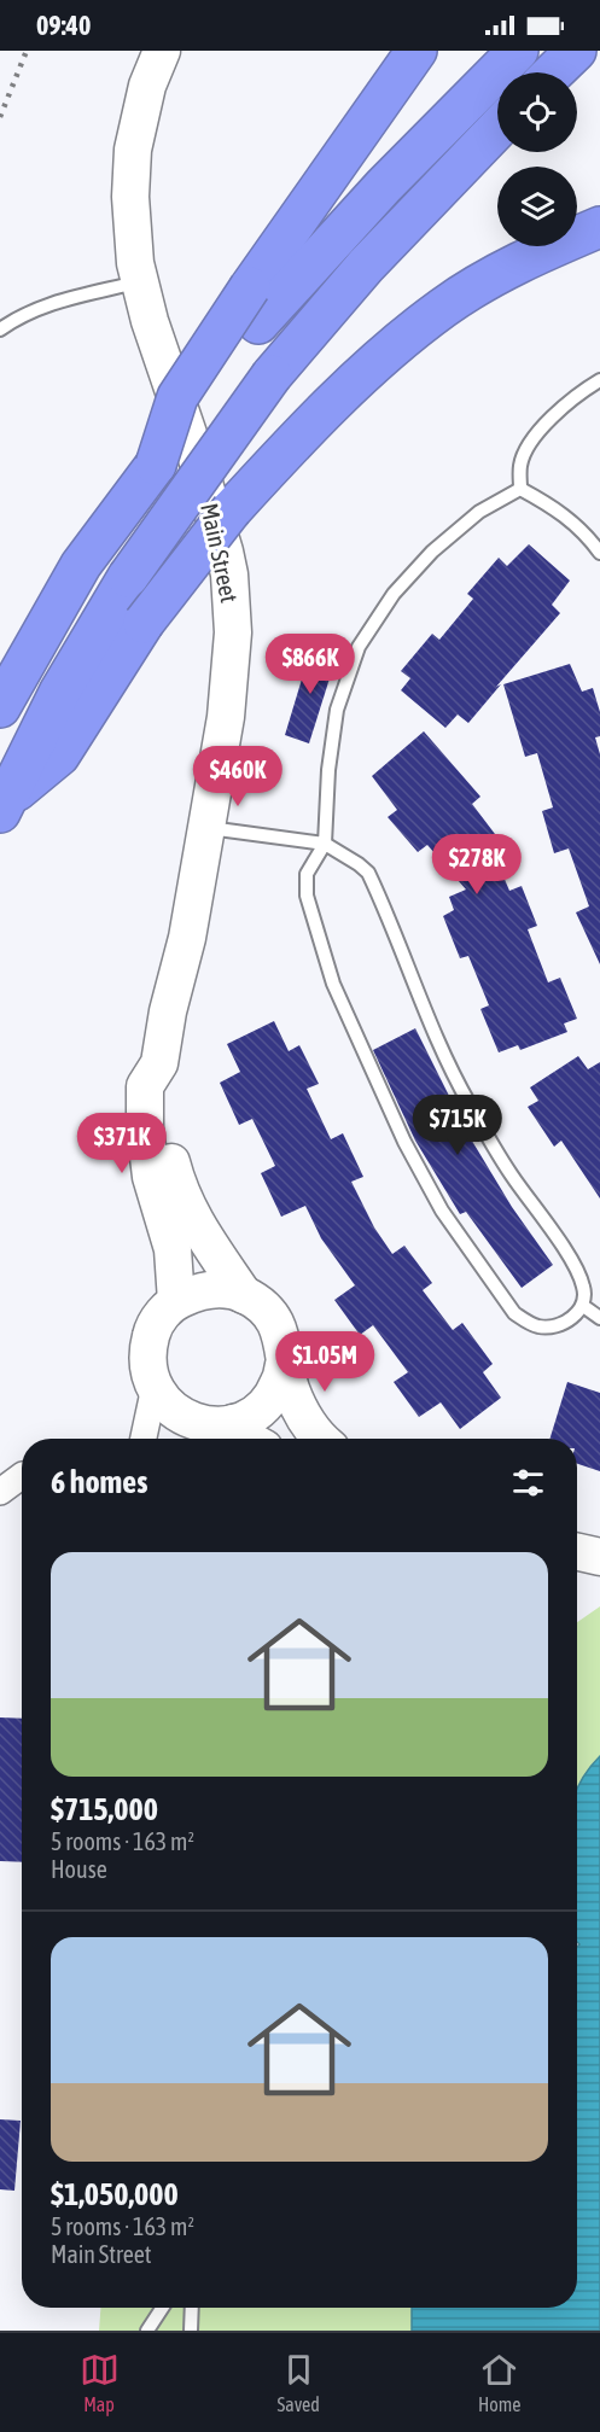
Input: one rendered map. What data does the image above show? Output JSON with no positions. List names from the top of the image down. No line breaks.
{"streets":{"street":["Main Street"]},"page":{"status":"09:40","price":["$866K","$460K","$278K","$715K","$371K","$1.05M"],"heading":"6 homes","list":[{"name":"$715,000","note":"5 rooms · 163 m² · House"},{"name":"$1,050,000","note":"5 rooms · 163 m² · Main Street"}],"tabs":["Map","Saved","Home"]}}
